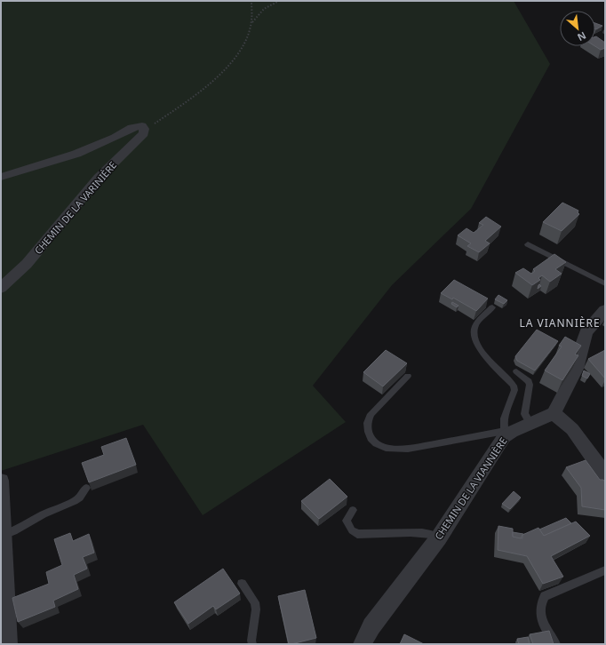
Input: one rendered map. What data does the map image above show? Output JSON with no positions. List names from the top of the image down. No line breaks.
{"streets":{"street":["CHEMIN DE LA VARINIÈRE","CHEMIN DE LA VIANNIÈRE"]},"districts":["LA VIANNIÈRE"],"north":"bottom right"}
